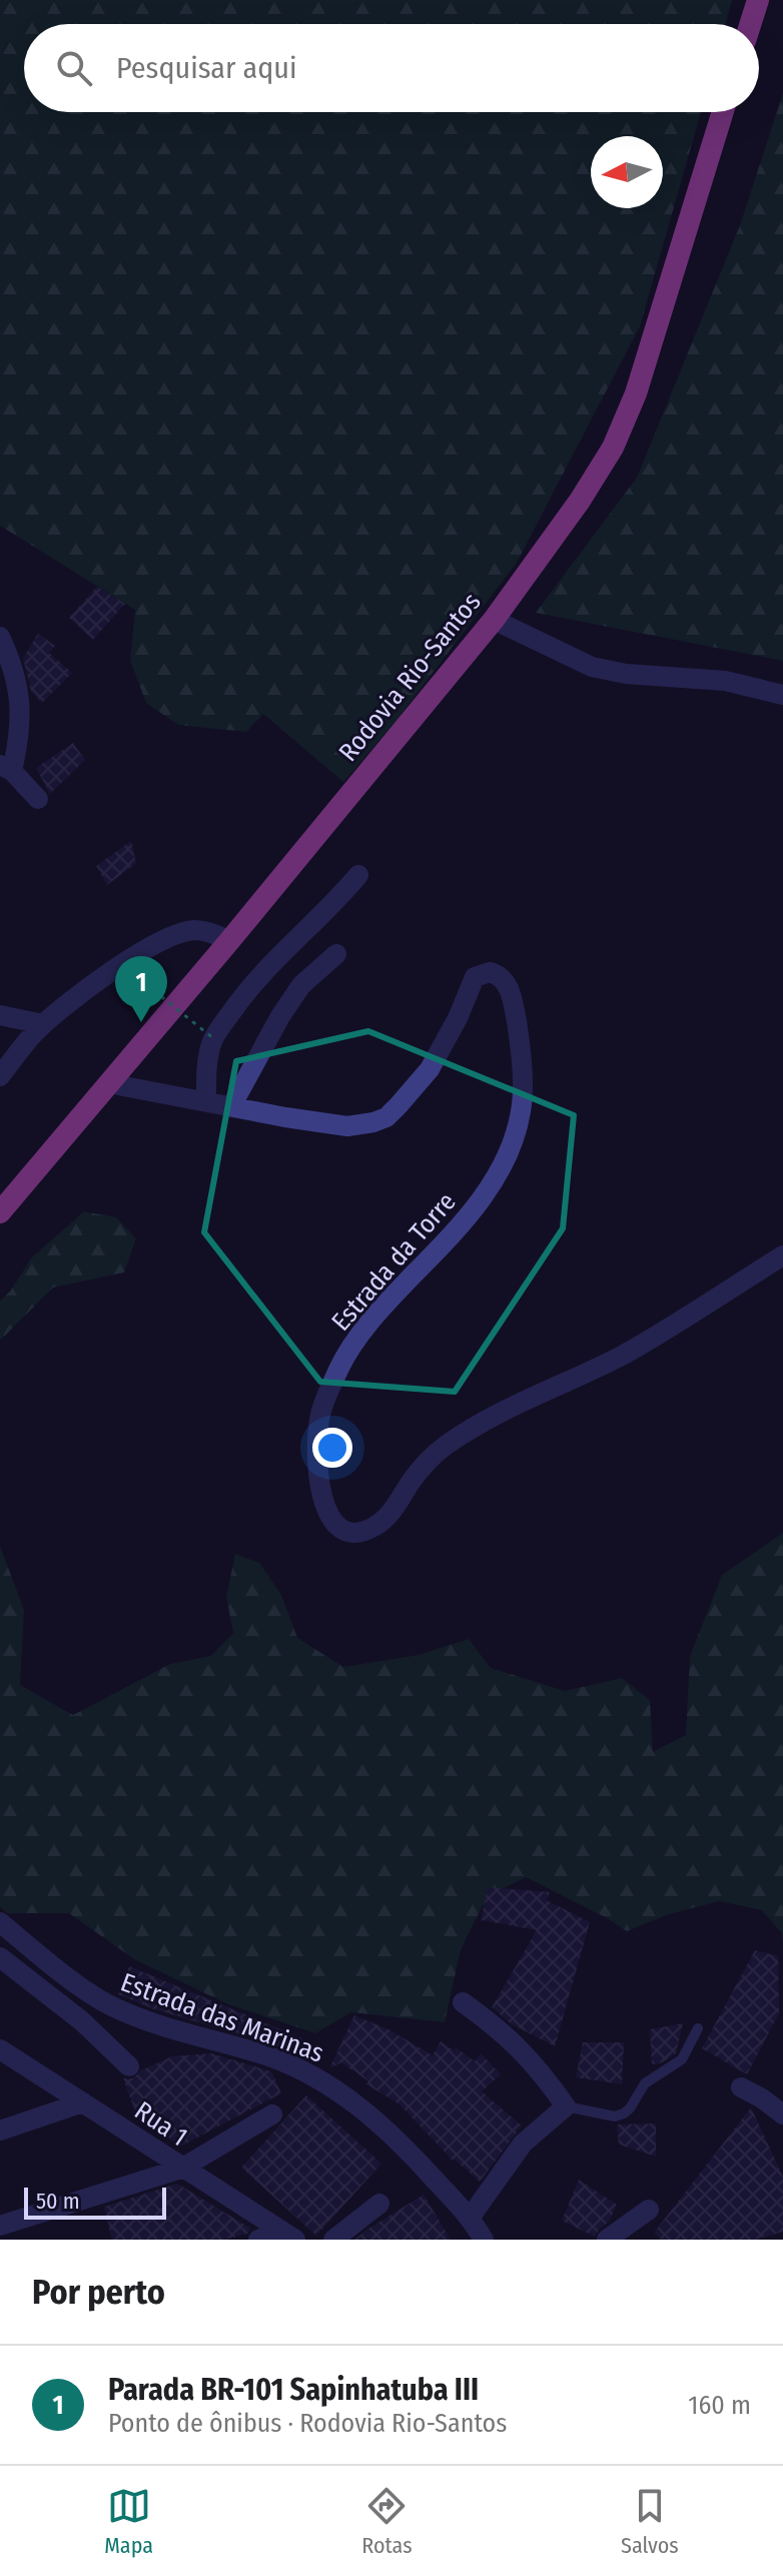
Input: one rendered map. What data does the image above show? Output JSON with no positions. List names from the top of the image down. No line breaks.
{"streets":{"highway":["Rodovia Rio-Santos"],"street":["Estrada da Torre","Estrada das Marinas","Rua 1"]},"crossings":[["Rodovia Rio-Santos","Estrada da Torre"]],"scale_bar":"50 m","north":"left","page":{"search":"Pesquisar aqui","pins":"1","scale":"50 m","heading":"Por perto","list":[{"mark":"1","name":"Parada BR-101 Sapinhatuba III","note":"Ponto de ônibus · Rodovia Rio-Santos","value":"160 m"}],"nav":["Mapa","Rotas","Salvos"]}}
